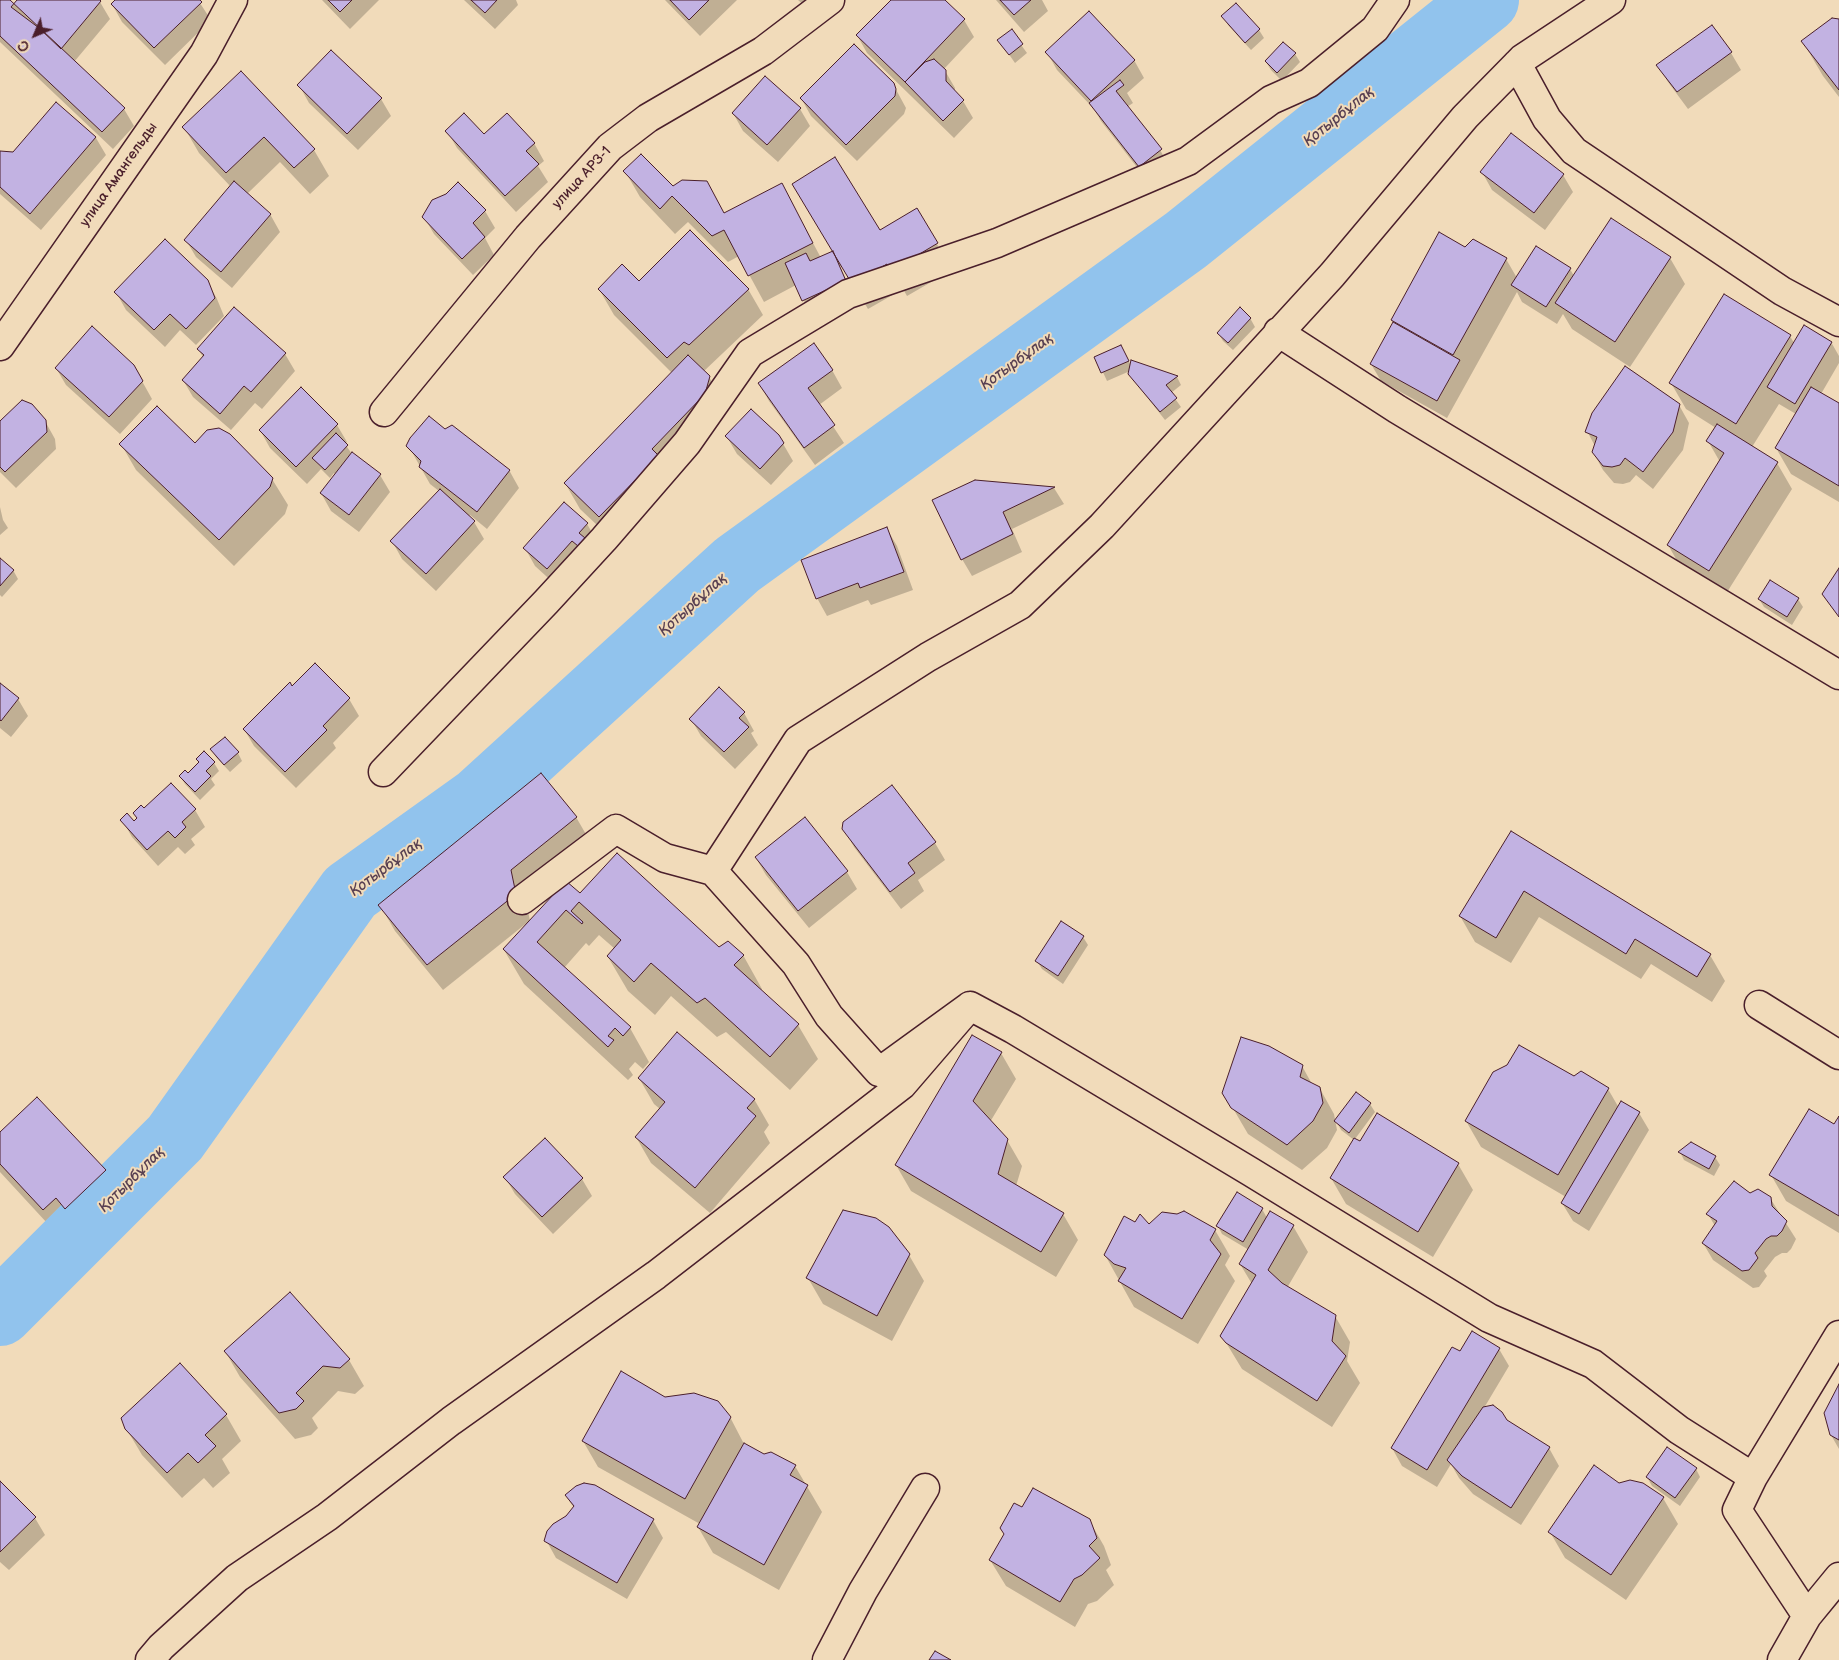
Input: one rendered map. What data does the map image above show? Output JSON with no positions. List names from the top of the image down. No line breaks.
{"streets":{"street":["улица Амангельды","улица АРЗ-1"]},"water":["Қотырбұлақ"],"north":"bottom left"}
